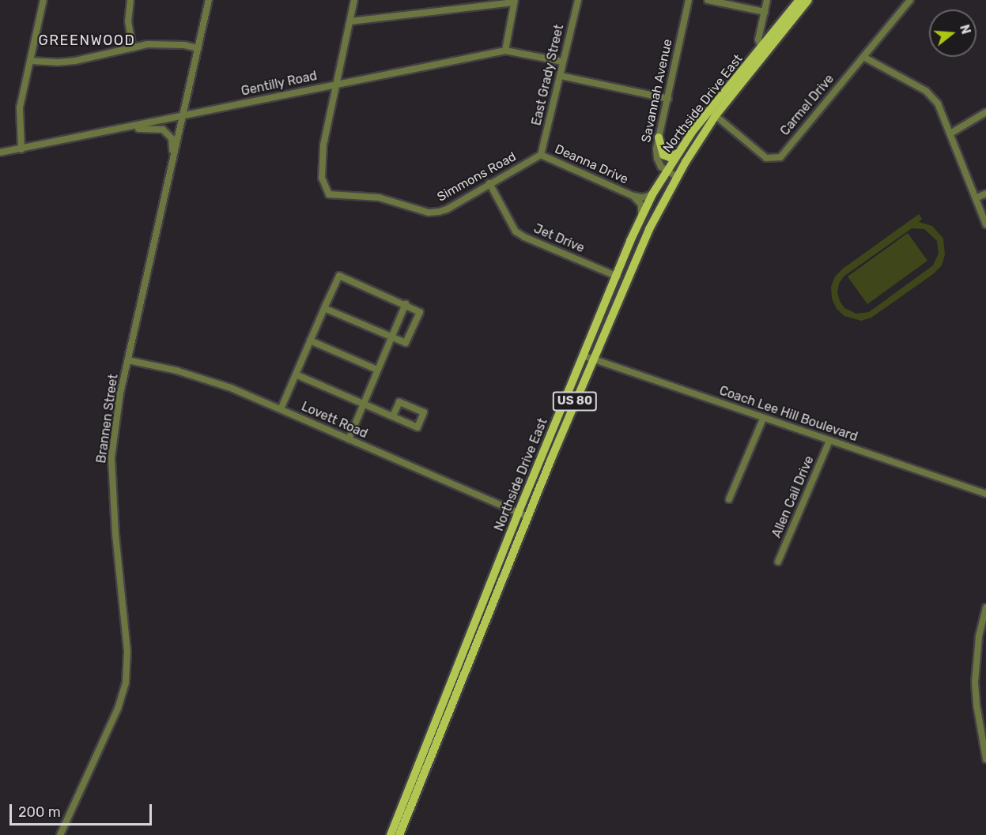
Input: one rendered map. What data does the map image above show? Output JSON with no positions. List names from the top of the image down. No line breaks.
{"streets":{"main road":["Northside Drive East","US 80"],"street":["East Grady Street","Gentilly Road","Savannah Avenue","Carmel Drive","Deanna Drive","Simmons Road","Jet Drive","Coach Lee Hill Boulevard","Brannen Street","Lovett Road","Allen Cail Drive"]},"crossings":[["East Grady Street","Gentilly Road"],["East Grady Street","Deanna Drive"],["East Grady Street","Simmons Road"],["Gentilly Road","Simmons Road"],["Gentilly Road","Brannen Street"],["Savannah Avenue","Northside Drive East"],["Northside Drive East","Carmel Drive"],["Northside Drive East","Deanna Drive"],["Northside Drive East","Jet Drive"],["Northside Drive East","Coach Lee Hill Boulevard"],["Northside Drive East","Lovett Road"],["Deanna Drive","Simmons Road"],["Simmons Road","Jet Drive"],["Coach Lee Hill Boulevard","Allen Cail Drive"],["Brannen Street","Lovett Road"]],"districts":["GREENWOOD"],"scale_bar":"200 m","north":"right"}
